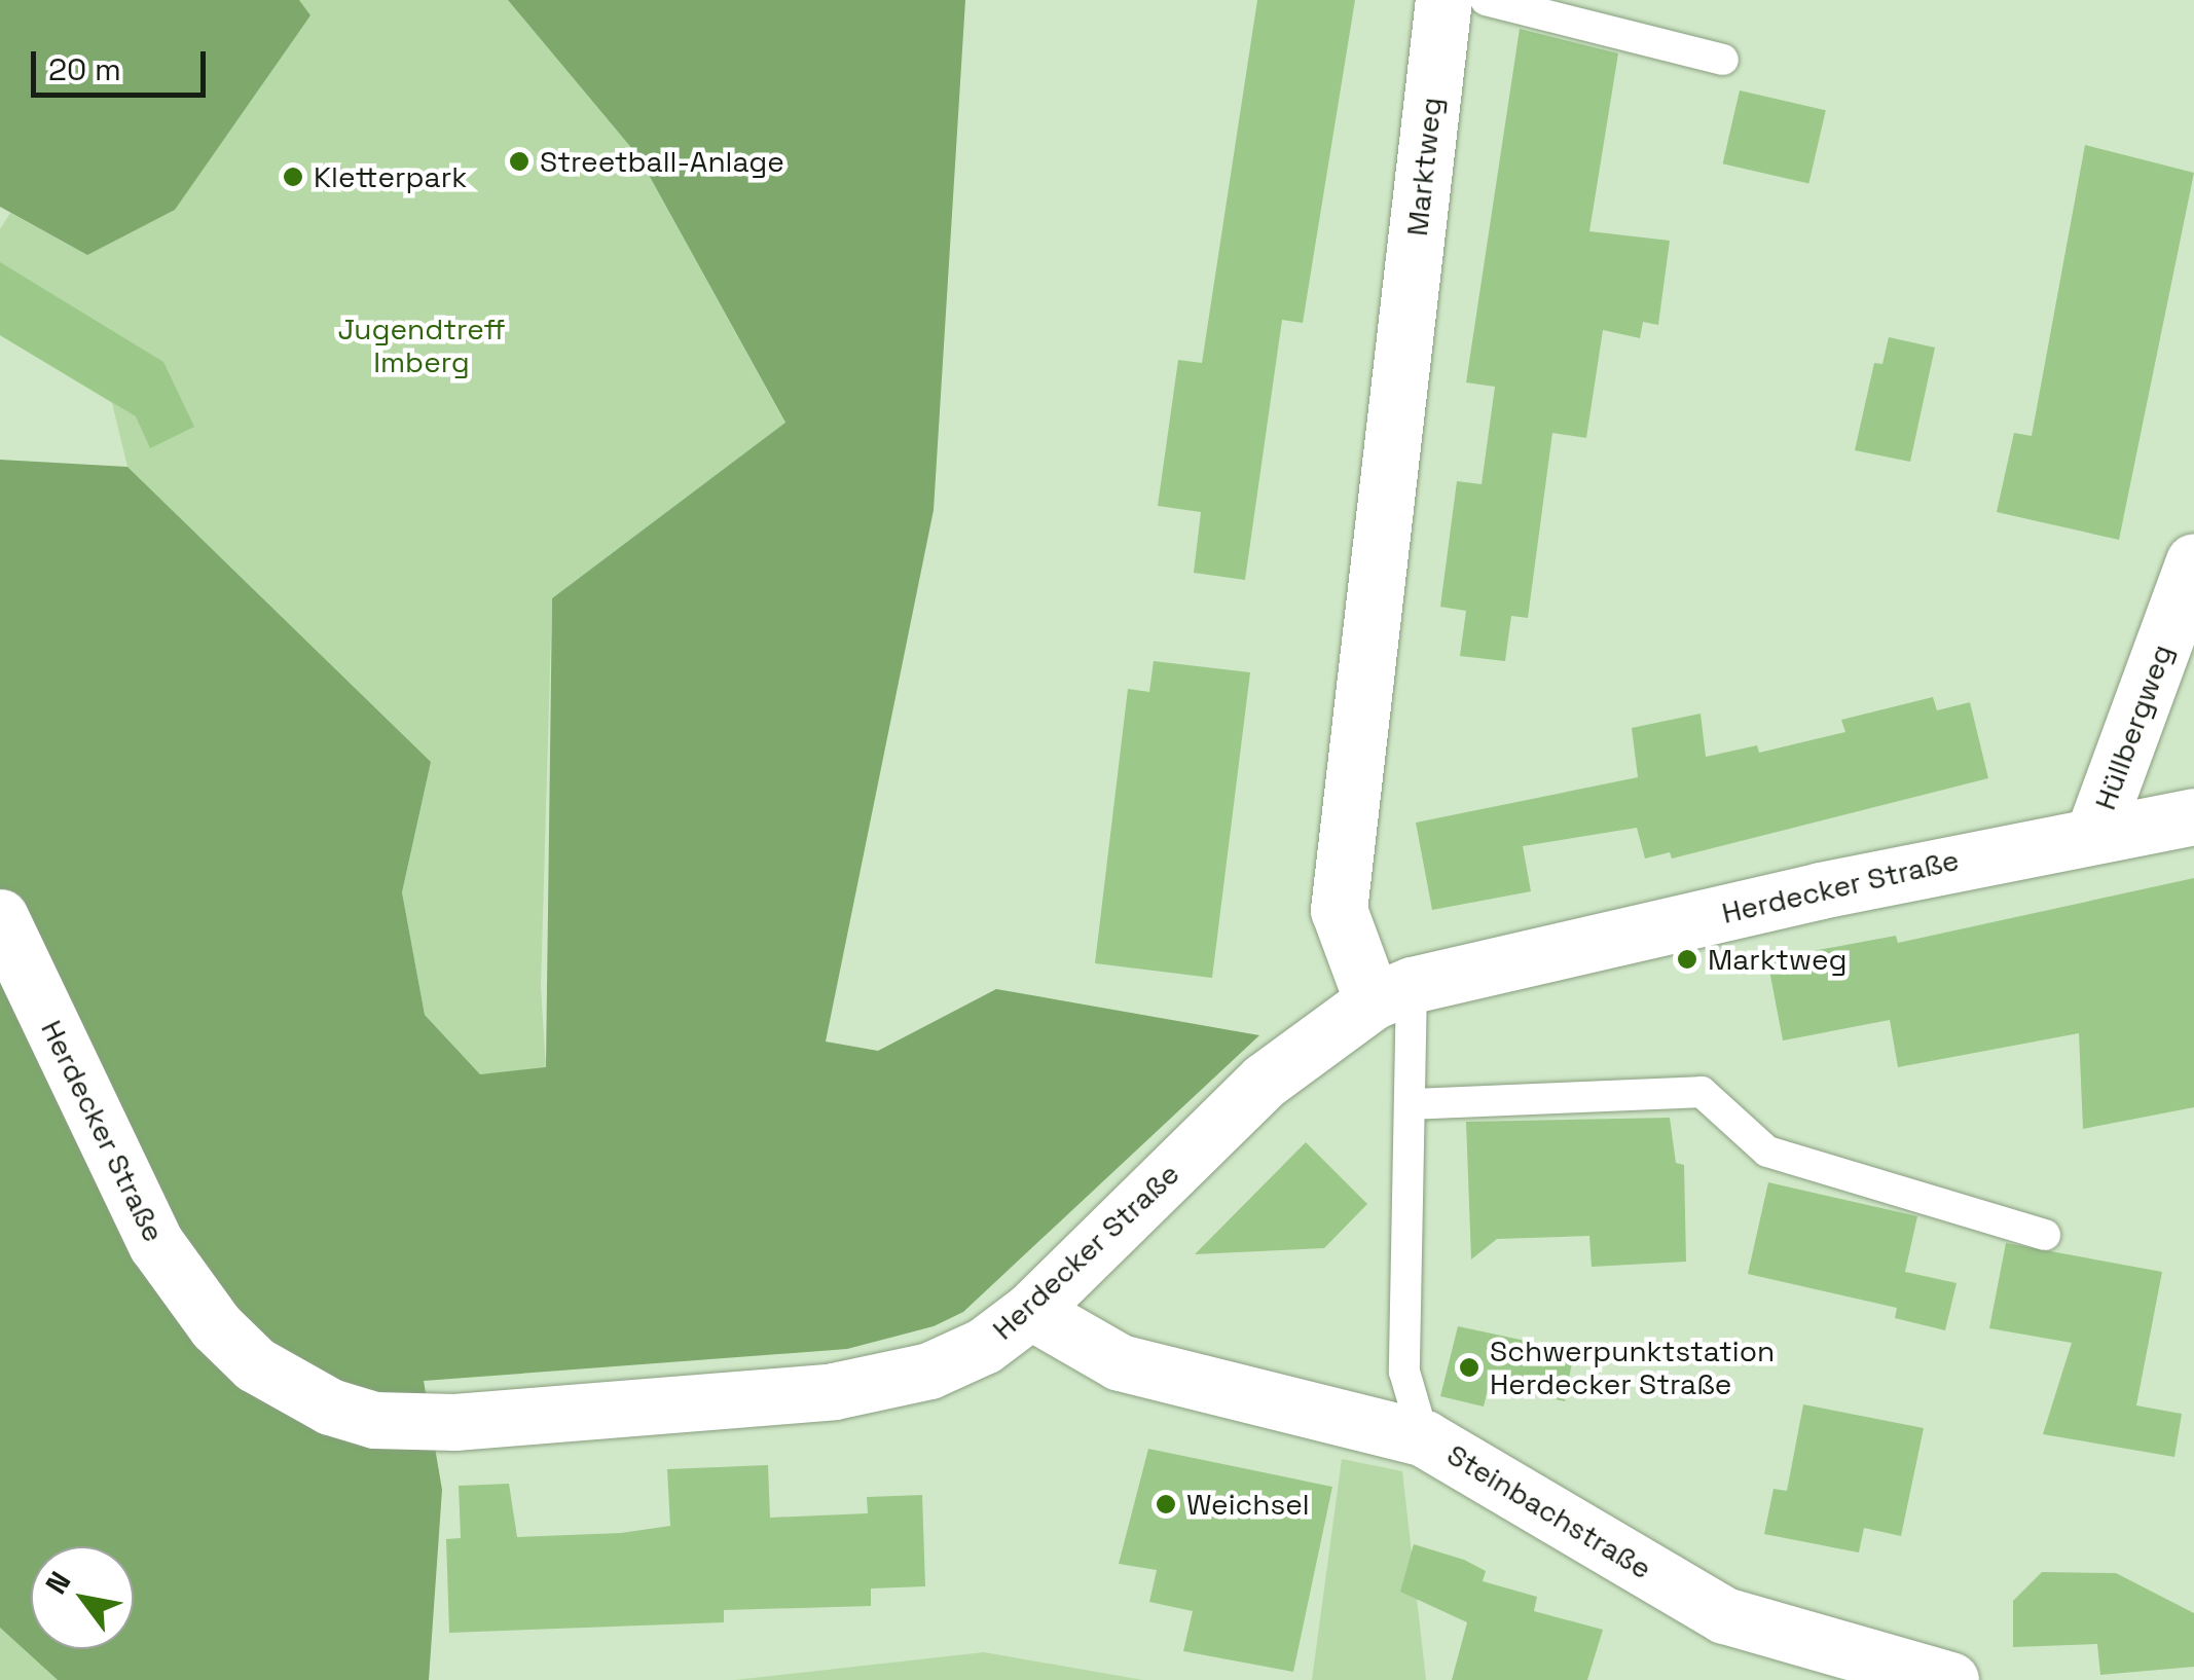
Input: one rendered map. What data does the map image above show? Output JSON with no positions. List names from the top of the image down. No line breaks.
{"streets":{"street":["Marktweg","Hüllbergweg","Herdecker Straße","Steinbachstraße"]},"crossings":[["Marktweg","Herdecker Straße"],["Hüllbergweg","Herdecker Straße"],["Herdecker Straße","Steinbachstraße"]],"parks":["Jugendtreff Imberg"],"places":["Streetball-Anlage","Kletterpark","Marktweg","Schwerpunktstation Herdecker Straße","Weichsel"],"scale_bar":"20 m","north":"top left"}
